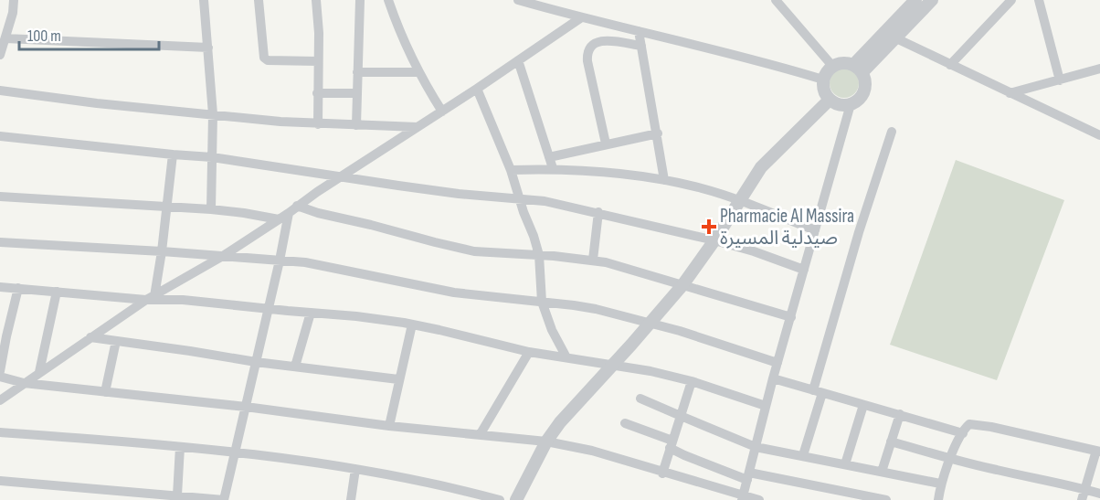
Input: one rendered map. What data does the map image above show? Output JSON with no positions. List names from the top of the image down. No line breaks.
{"places":{"health":["Pharmacie Al Massira صيدلية المسيرة"]},"scale_bar":"100 m"}
